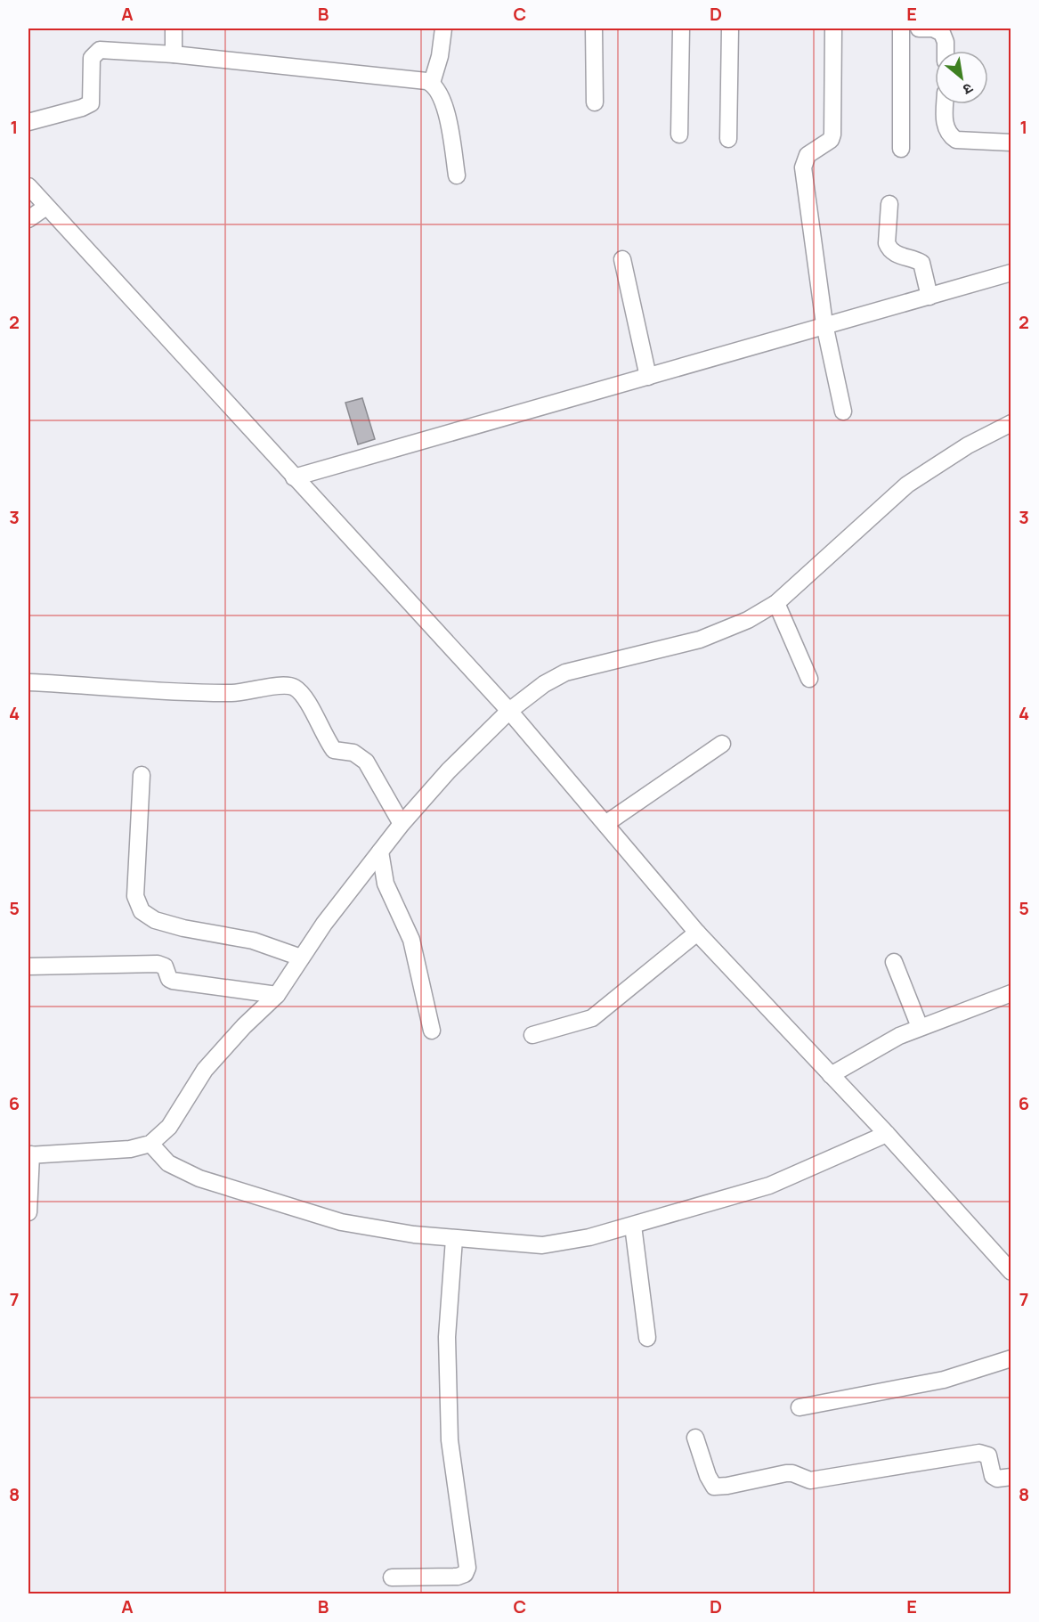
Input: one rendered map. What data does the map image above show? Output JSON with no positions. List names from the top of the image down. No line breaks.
{"north":"bottom right","grid":{"columns":["A","B","C","D","E"],"rows":["1","2","3","4","5","6","7","8"]}}
